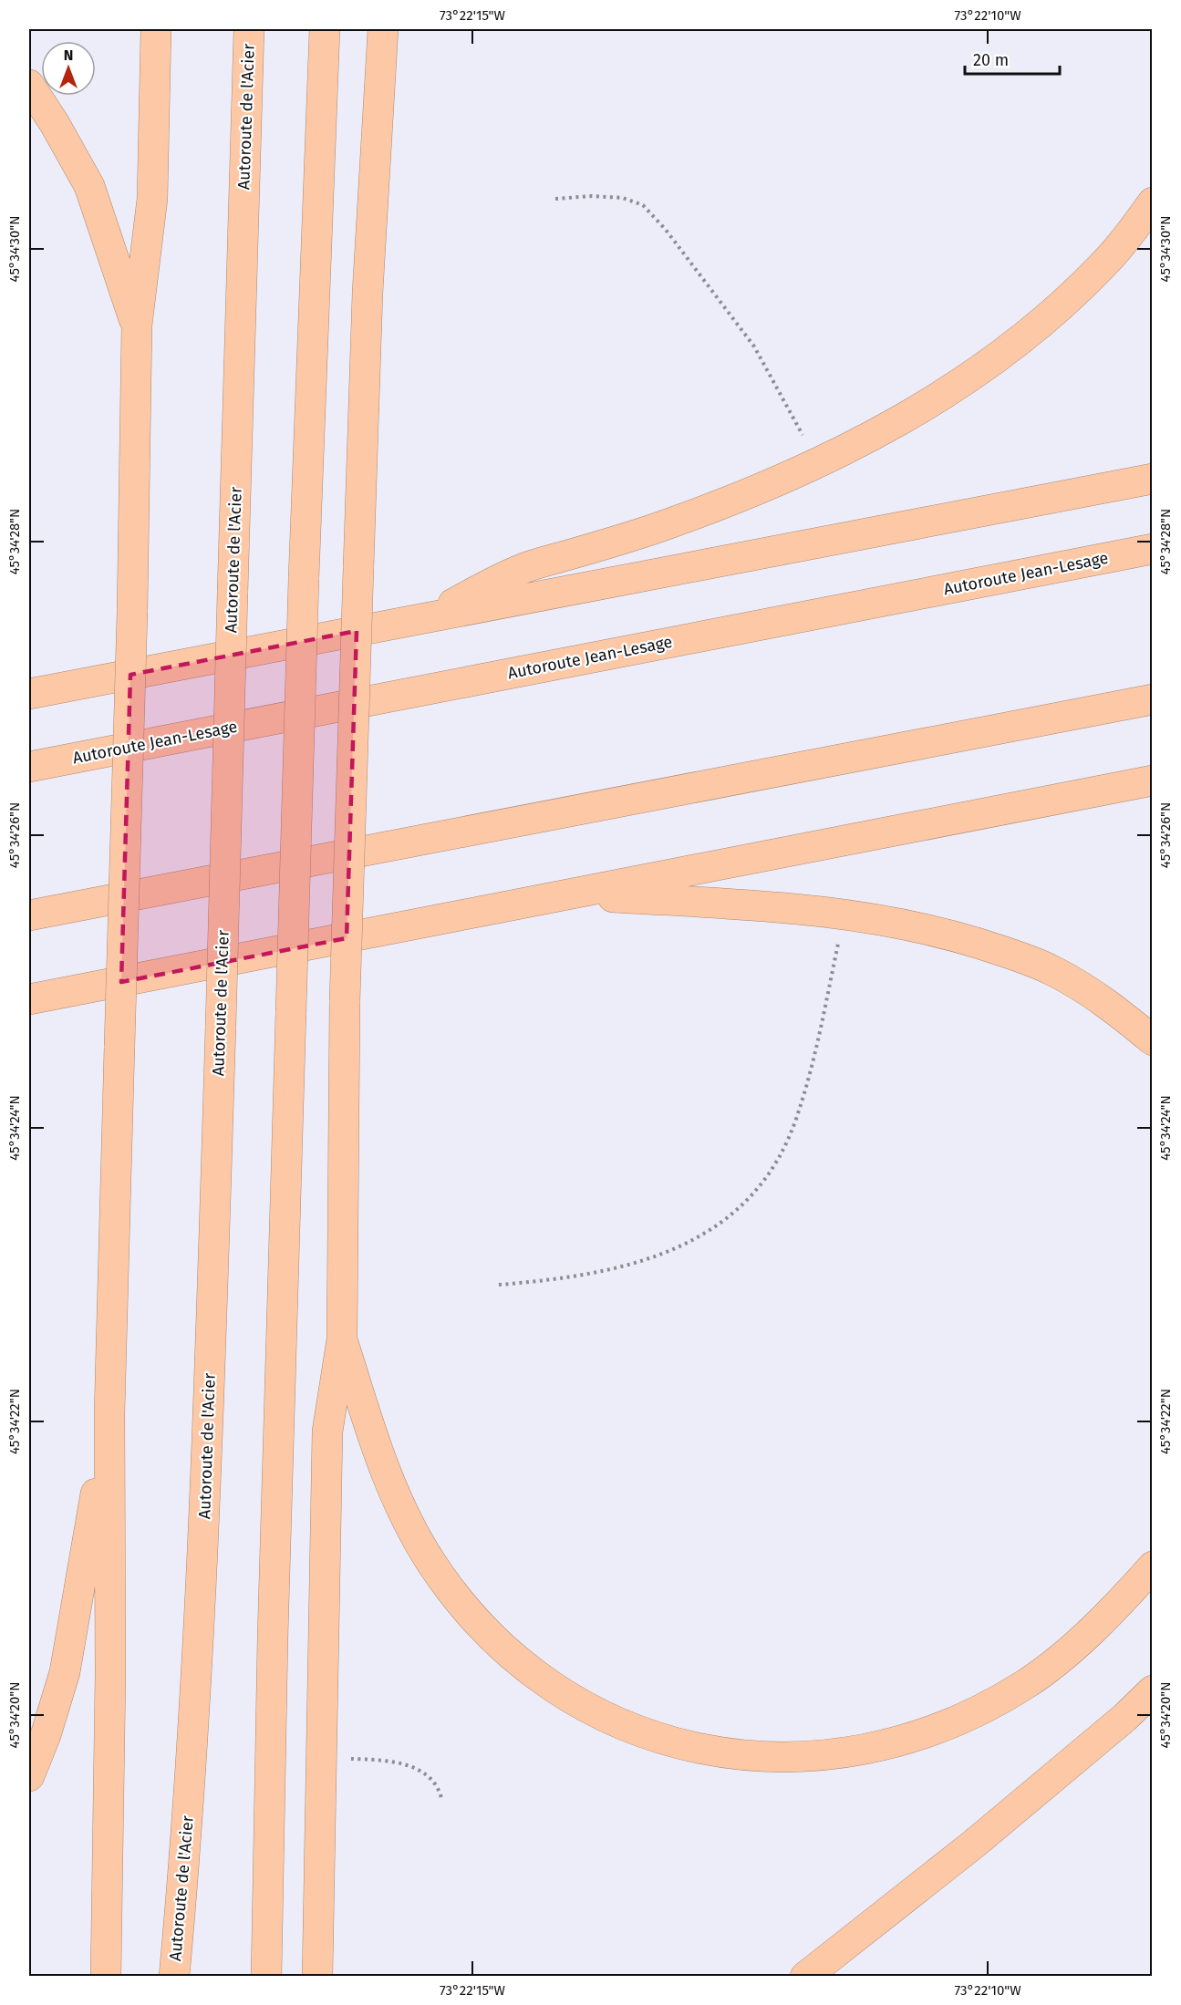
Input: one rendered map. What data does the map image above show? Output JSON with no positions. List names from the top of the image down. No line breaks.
{"streets":{"highway":["Autoroute de l'Acier","Autoroute Jean-Lesage"]},"scale_bar":"20 m","north":"top","coordinates":["73°22'15\"W","73°22'10\"W","45°34'30\"N","45°34'28\"N","45°34'26\"N","45°34'24\"N","45°34'22\"N","45°34'20\"N"]}
